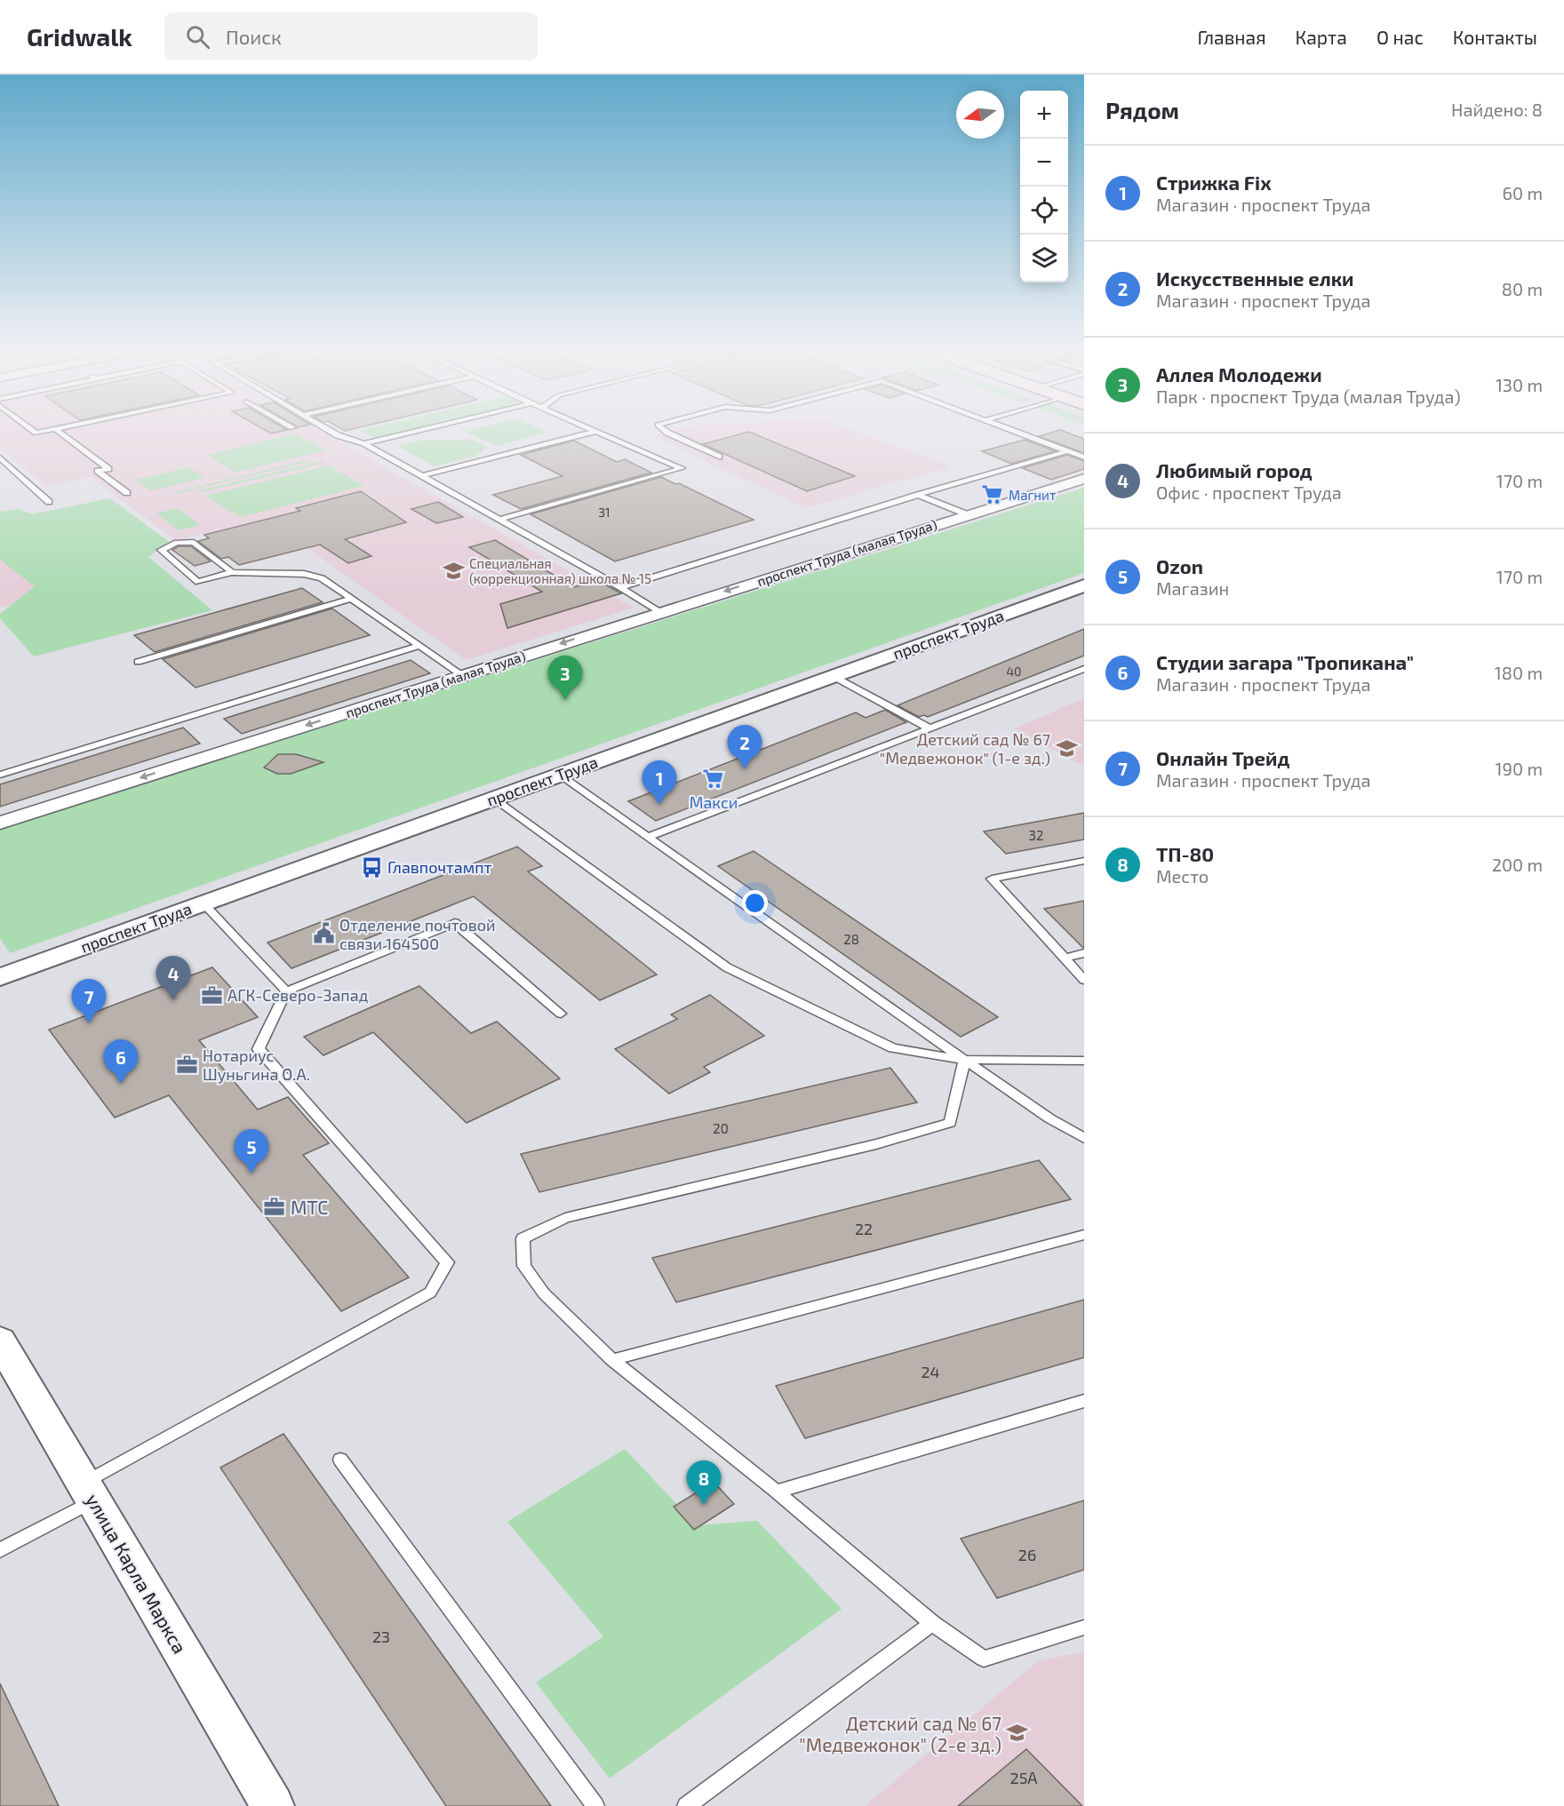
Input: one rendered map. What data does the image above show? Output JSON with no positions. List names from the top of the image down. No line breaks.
{"streets":{"street":["проспект Труда (малая Труда)","проспект Труда","улица Карла Маркса"]},"one_way":["проспект Труда (малая Труда)"],"places":{"supermarket":["Магнит","Макси"],"school or university":["Специальная (коррекционная) школа № 15","Детский сад № 67 \"Медвежонок\" (1-е зд.)","Детский сад № 67 \"Медвежонок\" (2-е зд.)"],"bus stop":["Главпочтампт"],"public building":["Отделение почтовой связи 164500"],"office":["АГК-Северо-Запад","Нотариус Шуньгина О.А.","МТС"]},"house_numbers":["31","40","32","28","20","22","24","26","23","25А"],"north":"left","page":{"header":"Gridwalk","search":"Поиск","nav":["Главная","Карта","О нас","Контакты"],"heading":["Рядом","Найдено: 8"],"map_buttons":["+","−"],"list":[{"mark":"1","name":"Стрижка Fix","note":"Магазин · проспект Труда","value":"60 m"},{"mark":"2","name":"Искусственные елки","note":"Магазин · проспект Труда","value":"80 m"},{"mark":"3","name":"Аллея Молодежи","note":"Парк · проспект Труда (малая Труда)","value":"130 m"},{"mark":"4","name":"Любимый город","note":"Офис · проспект Труда","value":"170 m"},{"mark":"5","name":"Ozon","note":"Магазин","value":"170 m"},{"mark":"6","name":"Студии загара \"Тропикана\"","note":"Магазин · проспект Труда","value":"180 m"},{"mark":"7","name":"Онлайн Трейд","note":"Магазин · проспект Труда","value":"190 m"},{"mark":"8","name":"ТП-80","note":"Место","value":"200 m"}],"pins":["3","2","1","4","7","6","5","8"]}}
